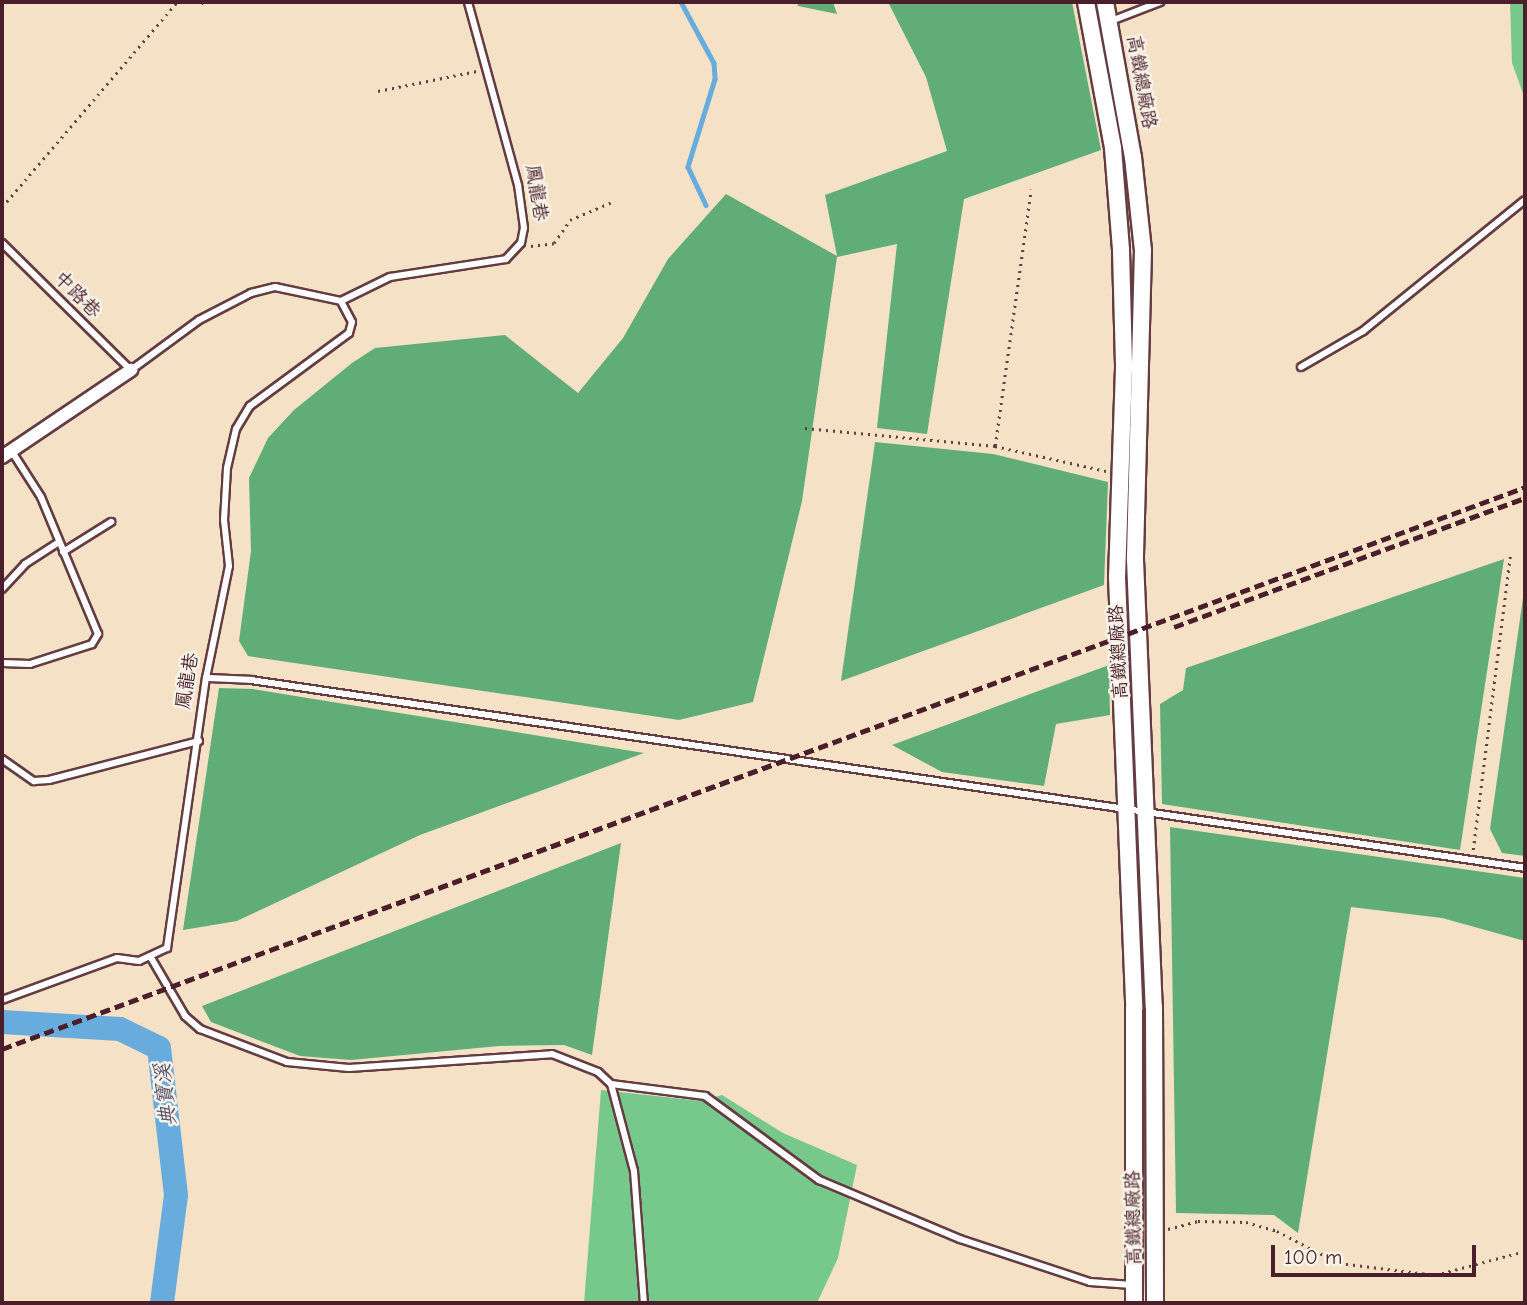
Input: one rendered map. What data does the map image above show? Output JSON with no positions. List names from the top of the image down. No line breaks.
{"streets":{"street":["高鐵總廠路"],"lane":["鳳龍巷","中路巷"]},"water":["典寶溪"],"scale_bar":"100 m"}
